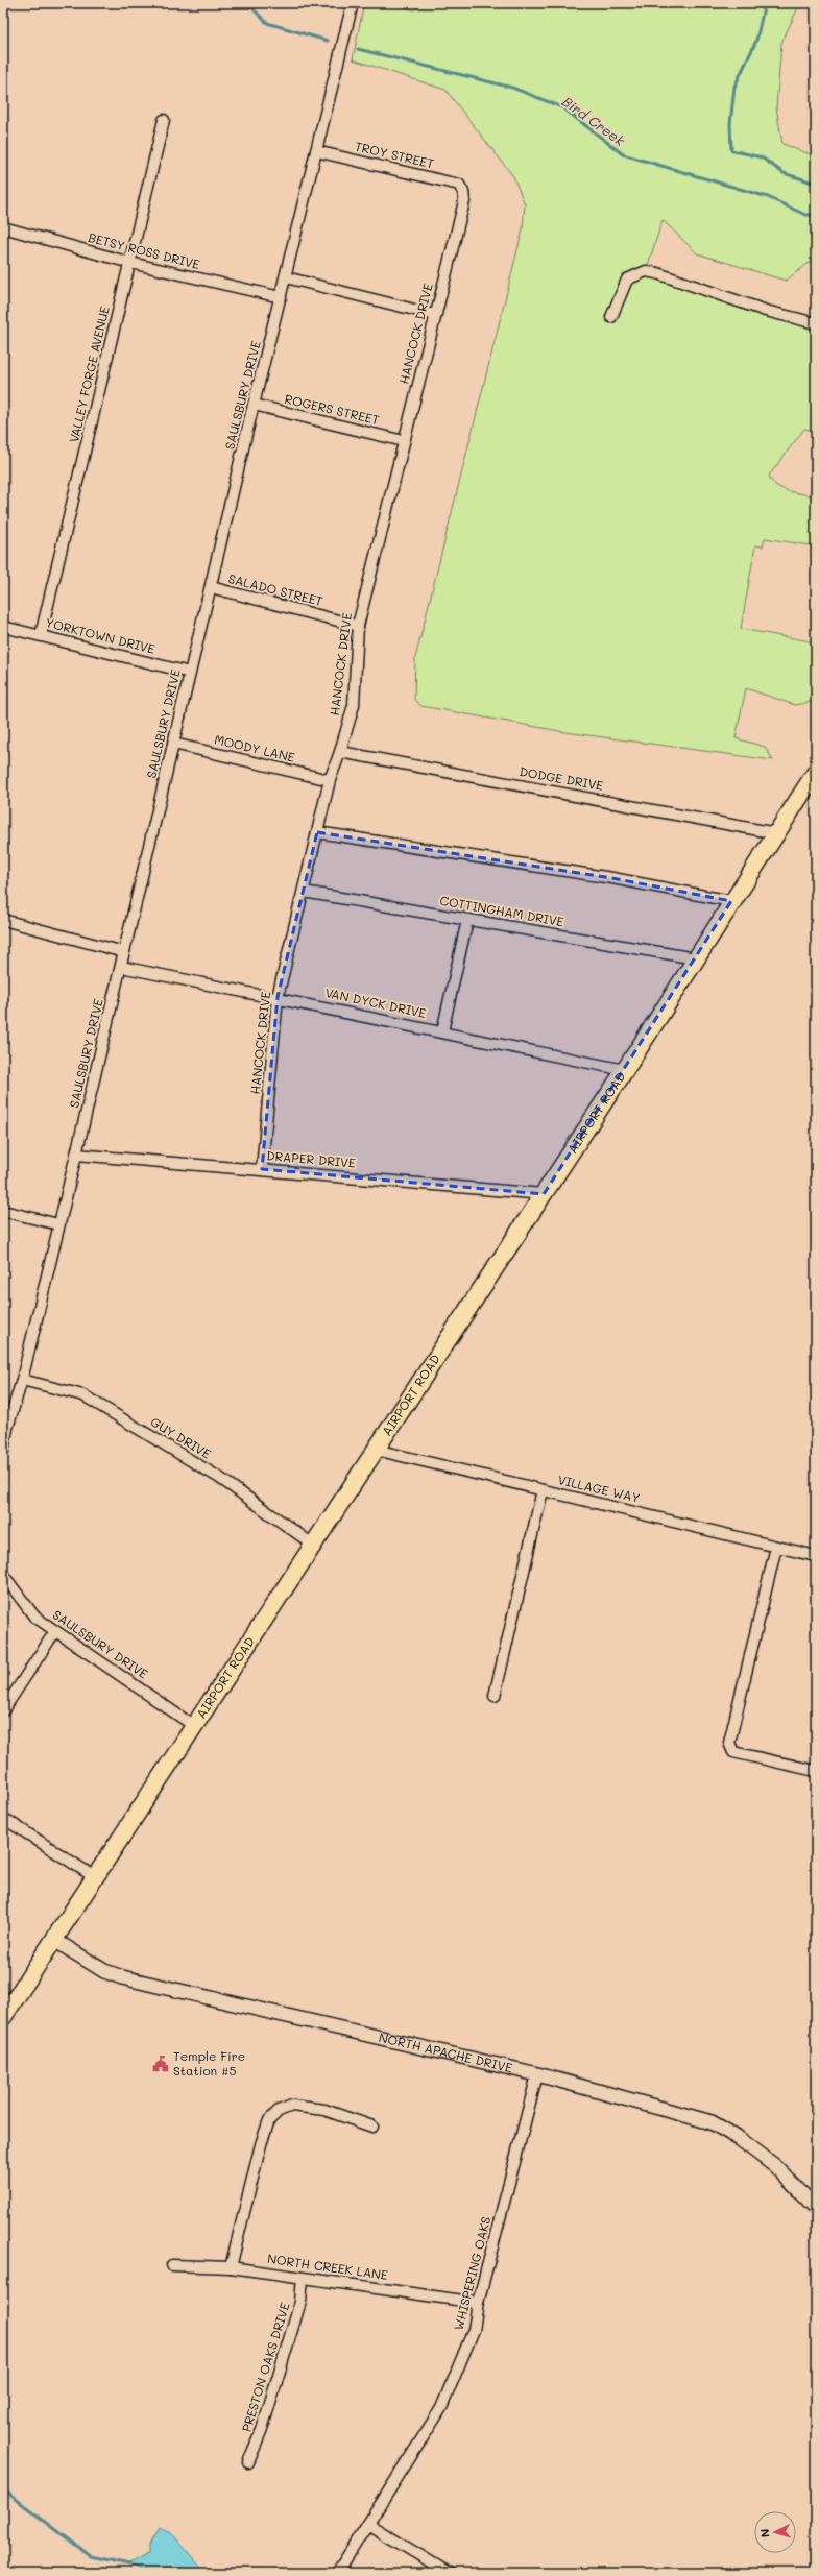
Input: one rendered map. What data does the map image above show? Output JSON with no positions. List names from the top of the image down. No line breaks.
{"streets":{"main road":["AIRPORT ROAD"],"street":["TROY STREET","BETSY ROSS DRIVE","HANCOCK DRIVE","VALLEY FORGE AVENUE","SAULSBURY DRIVE","ROGERS STREET","SALADO STREET","YORKTOWN DRIVE","MOODY LANE","DODGE DRIVE","COTTINGHAM DRIVE","VAN DYCK DRIVE","DRAPER DRIVE","GUY DRIVE","VILLAGE WAY","NORTH APACHE DRIVE","NORTH CREEK LANE","WHISPERING OAKS","PRESTON OAKS DRIVE"]},"crossings":[["TROY STREET","HANCOCK DRIVE"],["TROY STREET","SAULSBURY DRIVE"],["BETSY ROSS DRIVE","VALLEY FORGE AVENUE"],["BETSY ROSS DRIVE","SAULSBURY DRIVE"],["HANCOCK DRIVE","ROGERS STREET"],["HANCOCK DRIVE","SALADO STREET"],["HANCOCK DRIVE","MOODY LANE"],["HANCOCK DRIVE","DODGE DRIVE"],["HANCOCK DRIVE","COTTINGHAM DRIVE"],["HANCOCK DRIVE","VAN DYCK DRIVE"],["HANCOCK DRIVE","DRAPER DRIVE"],["VALLEY FORGE AVENUE","YORKTOWN DRIVE"],["SAULSBURY DRIVE","ROGERS STREET"],["SAULSBURY DRIVE","SALADO STREET"],["SAULSBURY DRIVE","YORKTOWN DRIVE"],["SAULSBURY DRIVE","MOODY LANE"],["SAULSBURY DRIVE","VAN DYCK DRIVE"],["SAULSBURY DRIVE","AIRPORT ROAD"],["SAULSBURY DRIVE","DRAPER DRIVE"],["SAULSBURY DRIVE","GUY DRIVE"],["DODGE DRIVE","AIRPORT ROAD"],["COTTINGHAM DRIVE","AIRPORT ROAD"],["VAN DYCK DRIVE","AIRPORT ROAD"],["AIRPORT ROAD","DRAPER DRIVE"],["AIRPORT ROAD","GUY DRIVE"],["AIRPORT ROAD","VILLAGE WAY"],["AIRPORT ROAD","NORTH APACHE DRIVE"],["NORTH APACHE DRIVE","WHISPERING OAKS"],["NORTH CREEK LANE","WHISPERING OAKS"],["NORTH CREEK LANE","PRESTON OAKS DRIVE"]],"water":["Bird Creek"],"places":{"public building":["Temple Fire Station #5"]},"north":"left"}
